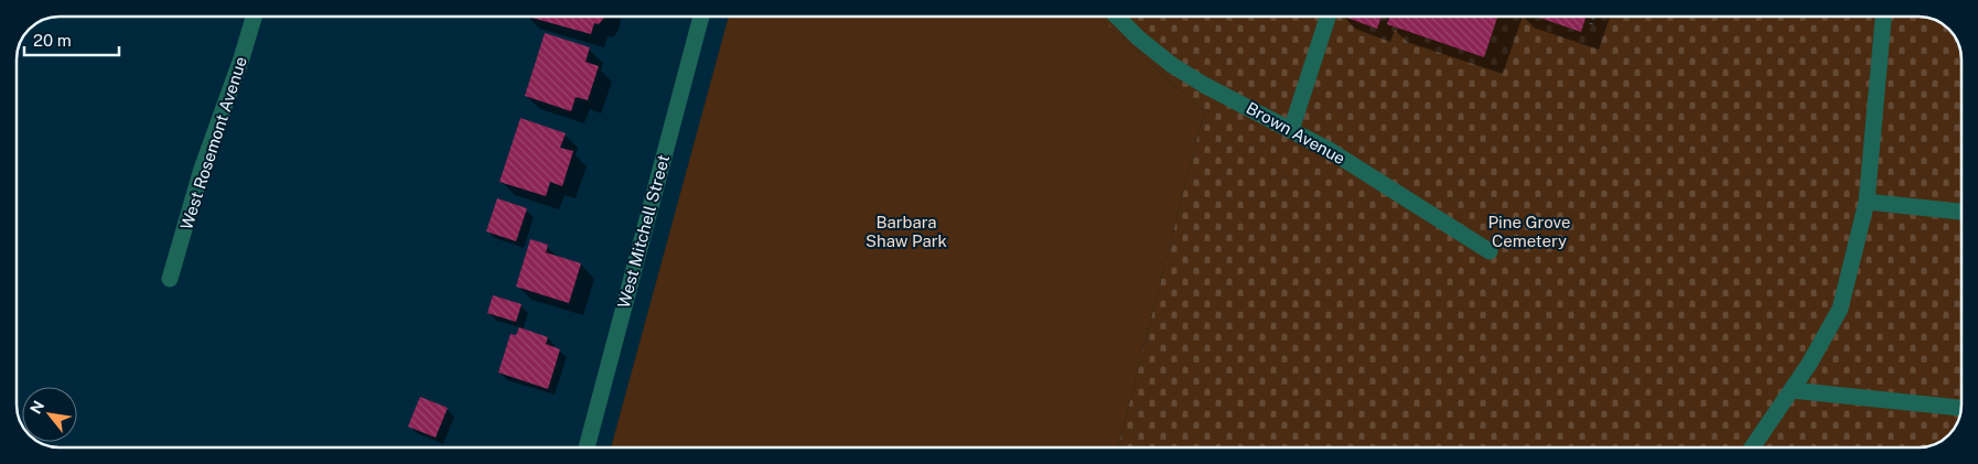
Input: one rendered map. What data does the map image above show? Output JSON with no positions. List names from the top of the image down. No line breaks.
{"streets":{"street":["Brown Avenue","West Rosemont Avenue","West Mitchell Street"]},"parks":["Barbara Shaw Park","Pine Grove Cemetery"],"scale_bar":"20 m","north":"top left"}
